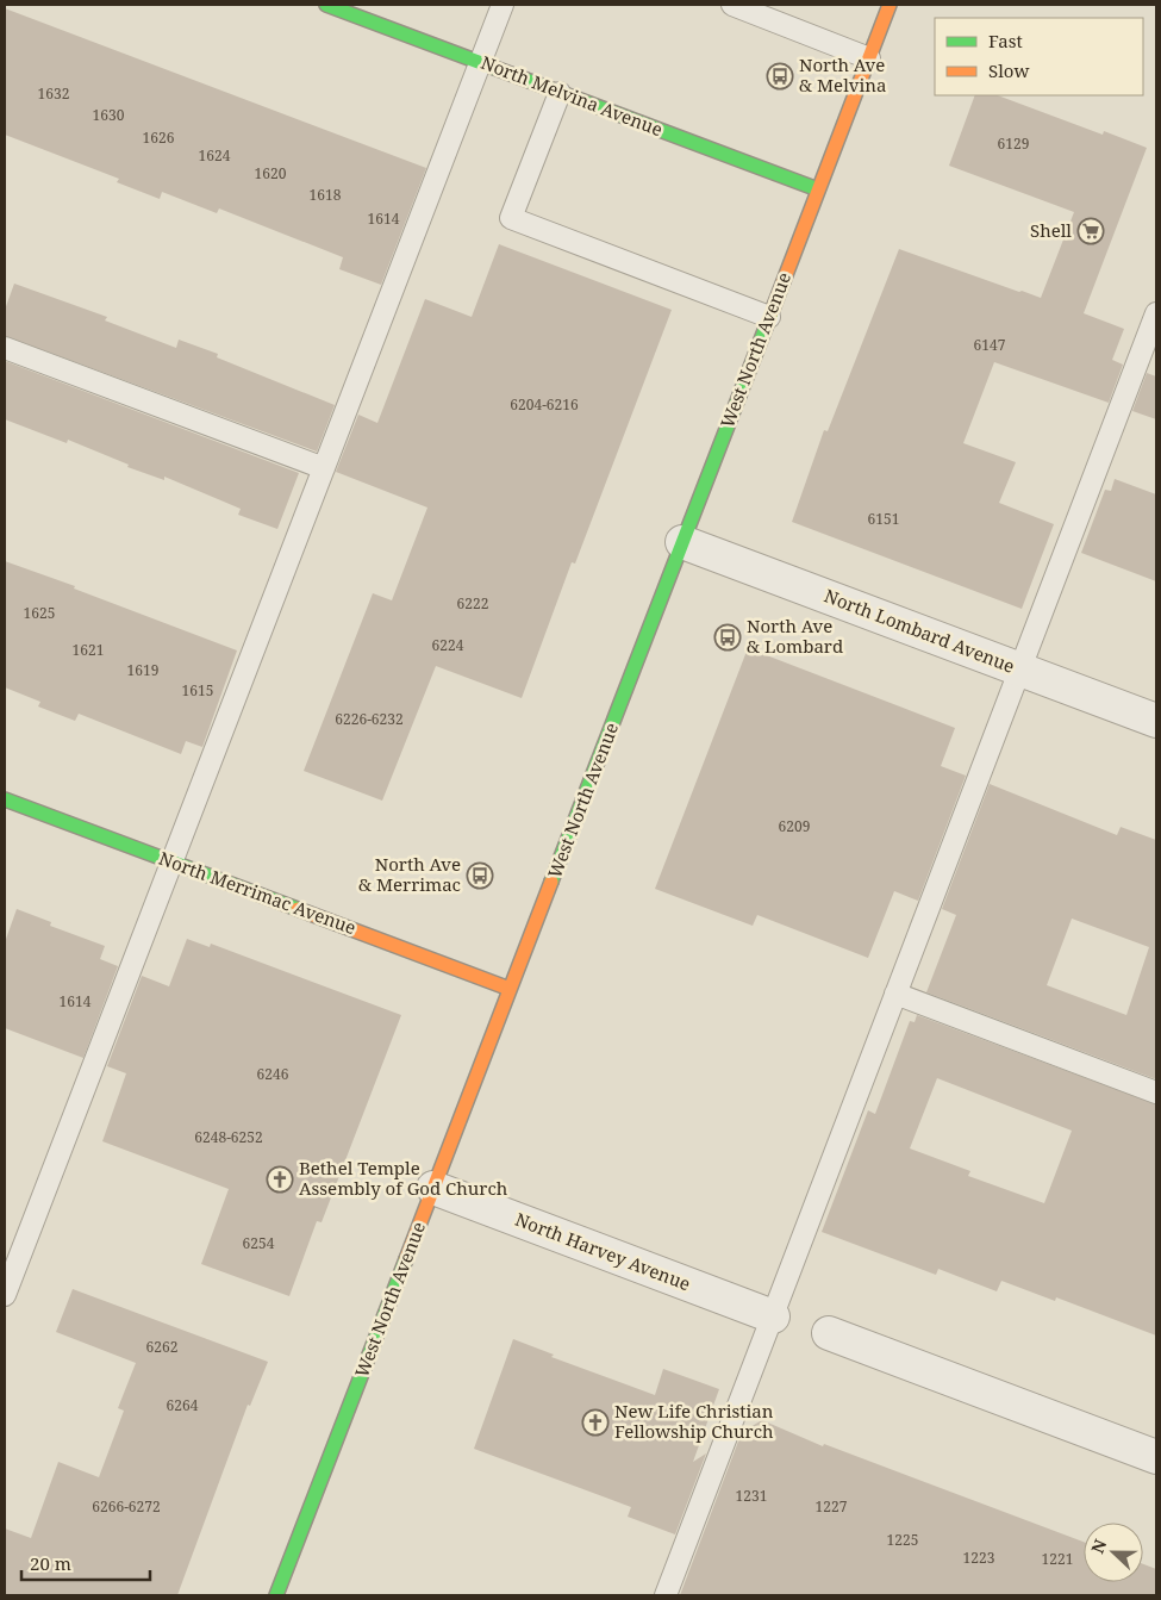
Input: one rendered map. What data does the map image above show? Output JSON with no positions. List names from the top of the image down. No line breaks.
{"streets":{"main road":["North Melvina Avenue","West North Avenue","North Merrimac Avenue"],"street":["North Lombard Avenue","North Harvey Avenue"]},"crossings":[["North Melvina Avenue","West North Avenue"],["West North Avenue","North Lombard Avenue"],["West North Avenue","North Merrimac Avenue"],["West North Avenue","North Harvey Avenue"]],"places":{"bus stop":["North Ave & Melvina","North Ave & Lombard","North Ave & Merrimac"],"supermarket":["Shell"],"church":["Bethel Temple Assembly of God Church","New Life Christian Fellowship Church"]},"house_numbers":["1632","1630","1626","6129","1624","1620","1618","1614","6147","6204-6216","6151","6222","1625","6224","1621","1619","1615","6226-6232","6209","1614","6246","6248-6252","6254","6262","6264","1231","6266-6272","1227","1225","1223","1221"],"legend":["Fast","Slow"],"scale_bar":"20 m","north":"left"}
